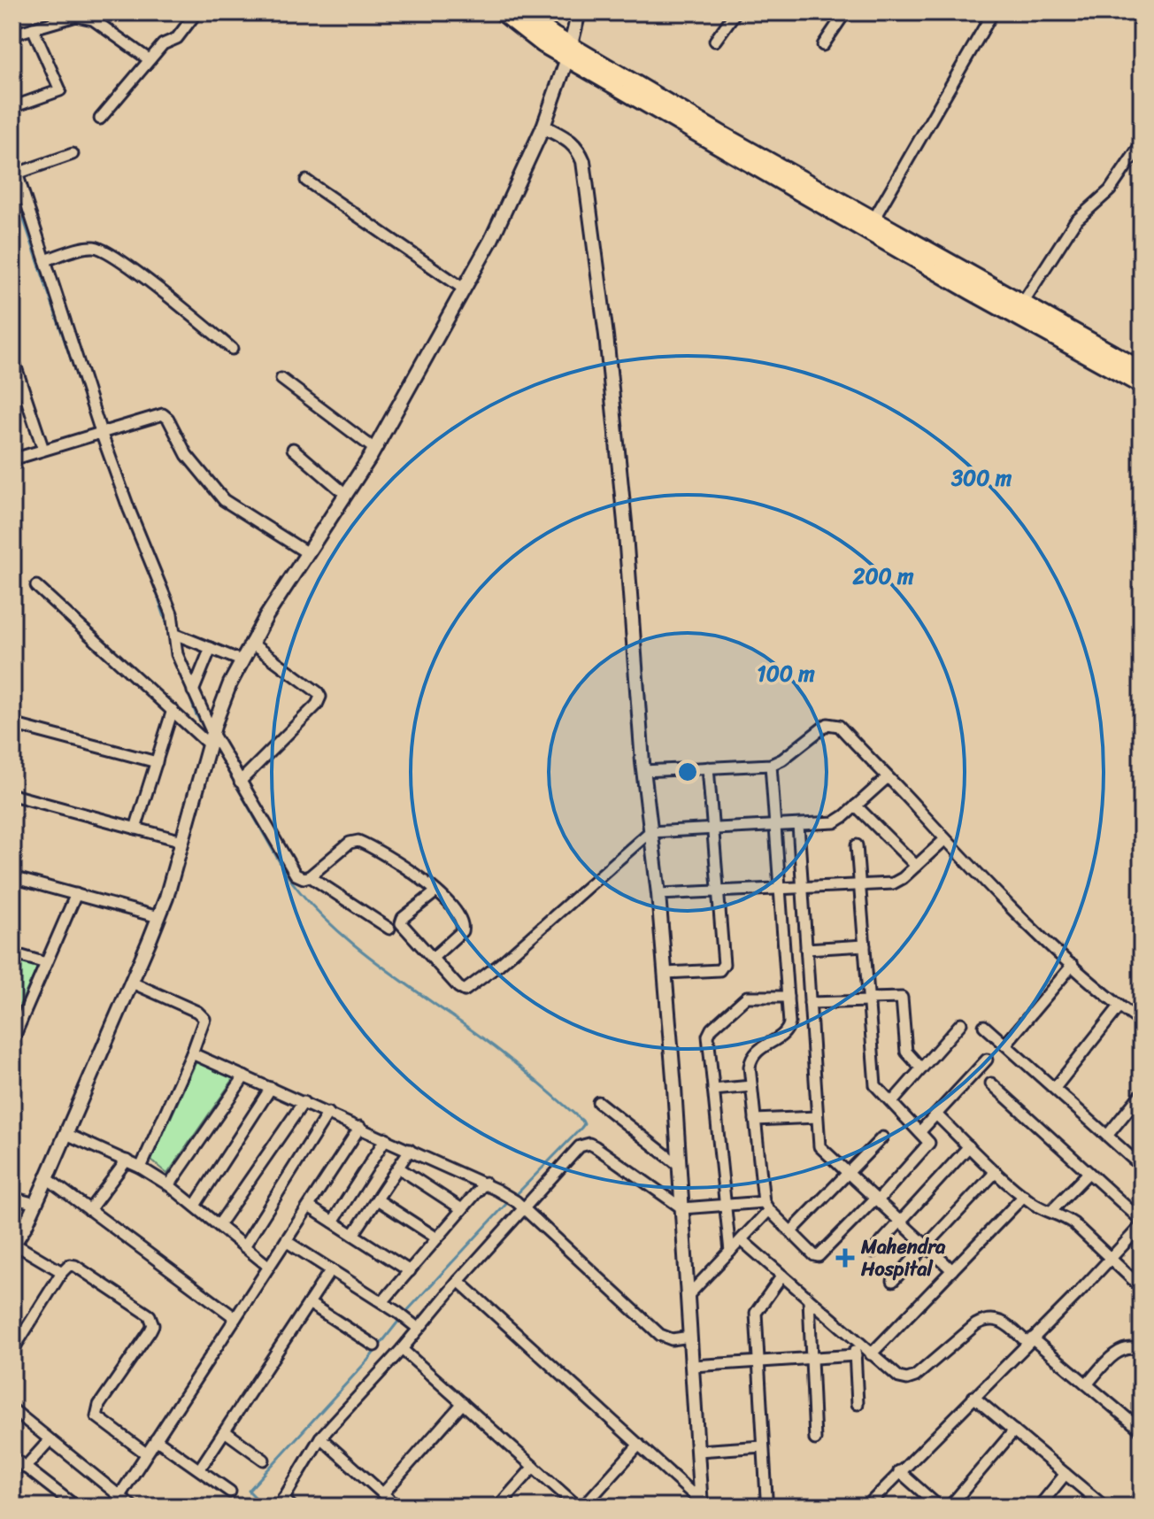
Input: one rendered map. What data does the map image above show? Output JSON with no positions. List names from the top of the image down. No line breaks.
{"places":{"health":["Mahendra Hospital"]},"rings":["300 m","200 m","100 m"]}
